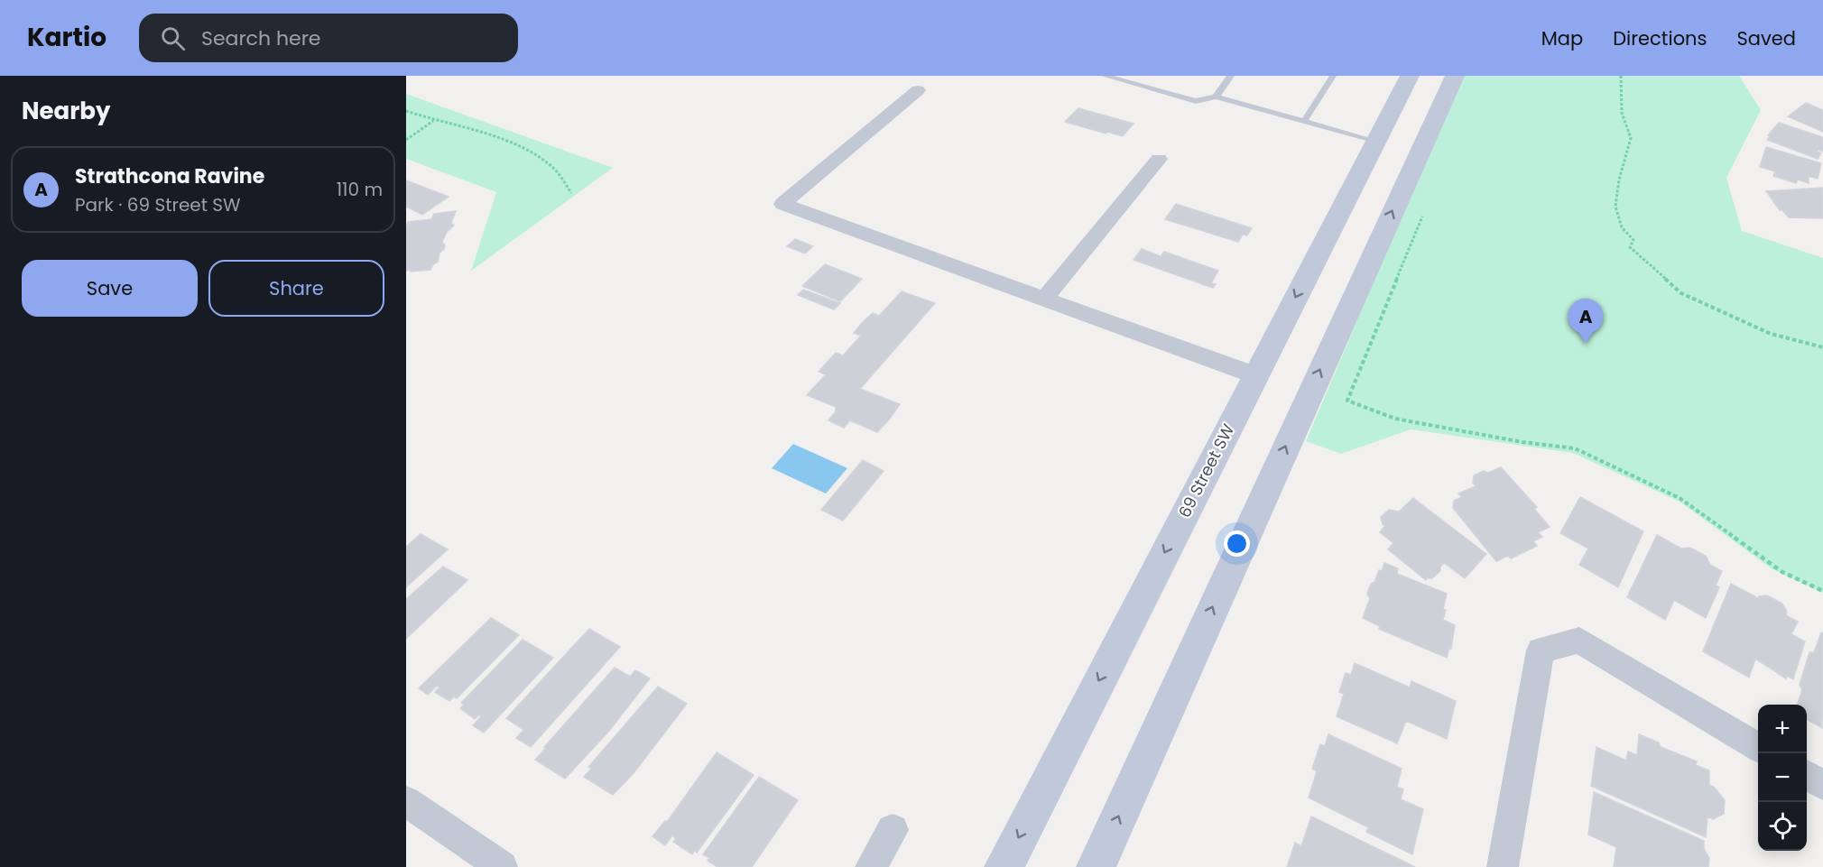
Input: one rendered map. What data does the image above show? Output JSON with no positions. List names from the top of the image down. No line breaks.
{"streets":{"main road":["69 Street SW"]},"page":{"header":"Kartio","search":"Search here","nav":["Map","Directions","Saved"],"heading":"Nearby","list":[{"mark":"A","name":"Strathcona Ravine","note":"Park · 69 Street SW","value":"110 m"}],"buttons":["Save","Share"],"pins":"A","map_buttons":["+","−"]}}
